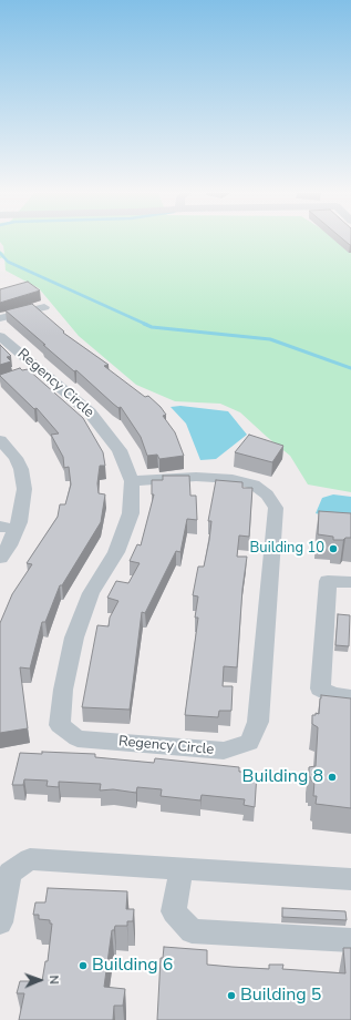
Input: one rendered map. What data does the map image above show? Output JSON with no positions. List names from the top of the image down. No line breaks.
{"streets":{"street":["Regency Circle"]},"places":["Building 10","Building 8","Building 6","Building 5"],"north":"right"}
